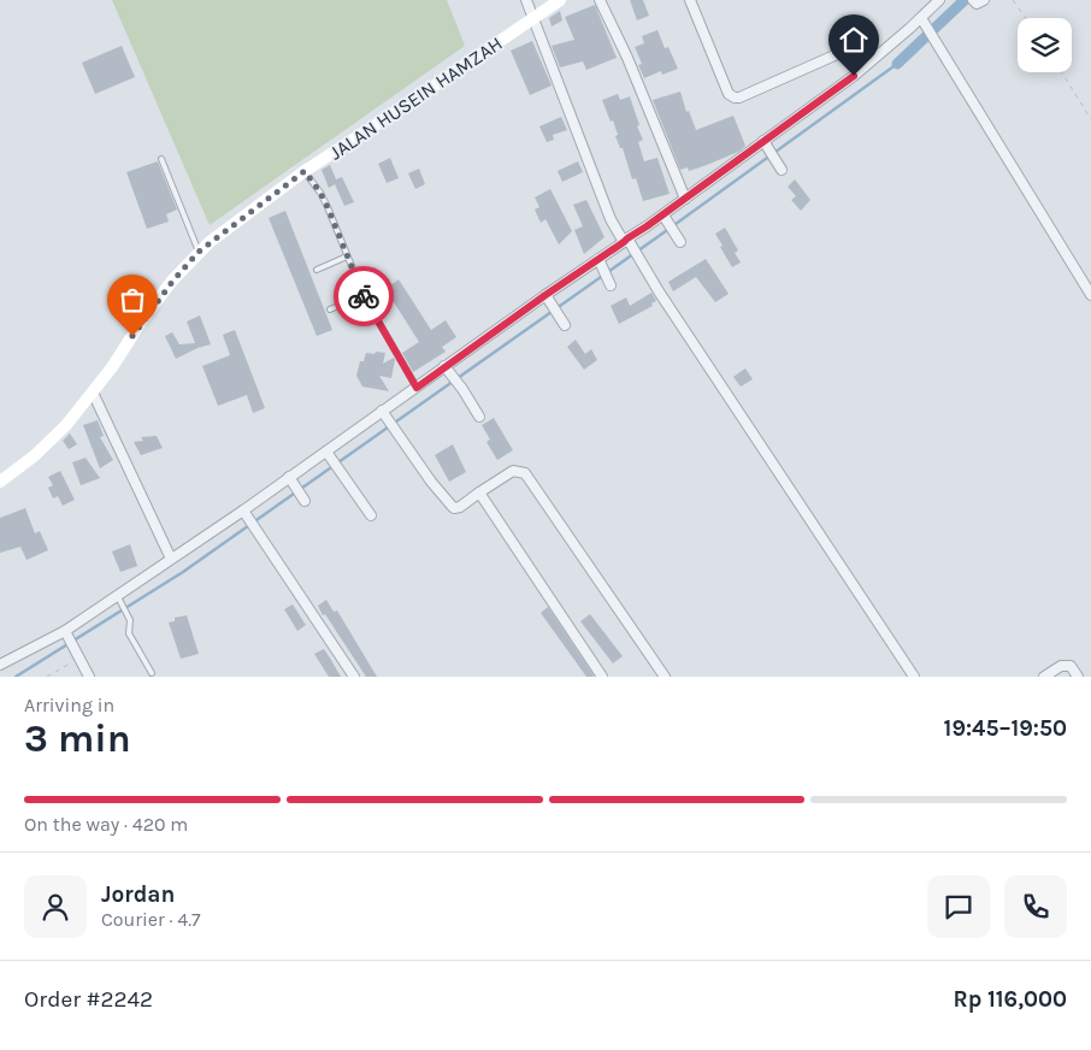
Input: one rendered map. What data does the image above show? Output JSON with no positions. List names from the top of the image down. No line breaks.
{"streets":{"street":["JALAN HUSEIN HAMZAH"]},"page":{"heading":["3 min","Arriving in","19:45–19:50"],"panel":["Jordan","Courier · 4.7","Order #2242","Rp 116,000"],"bar":"On the way · 420 m"}}
